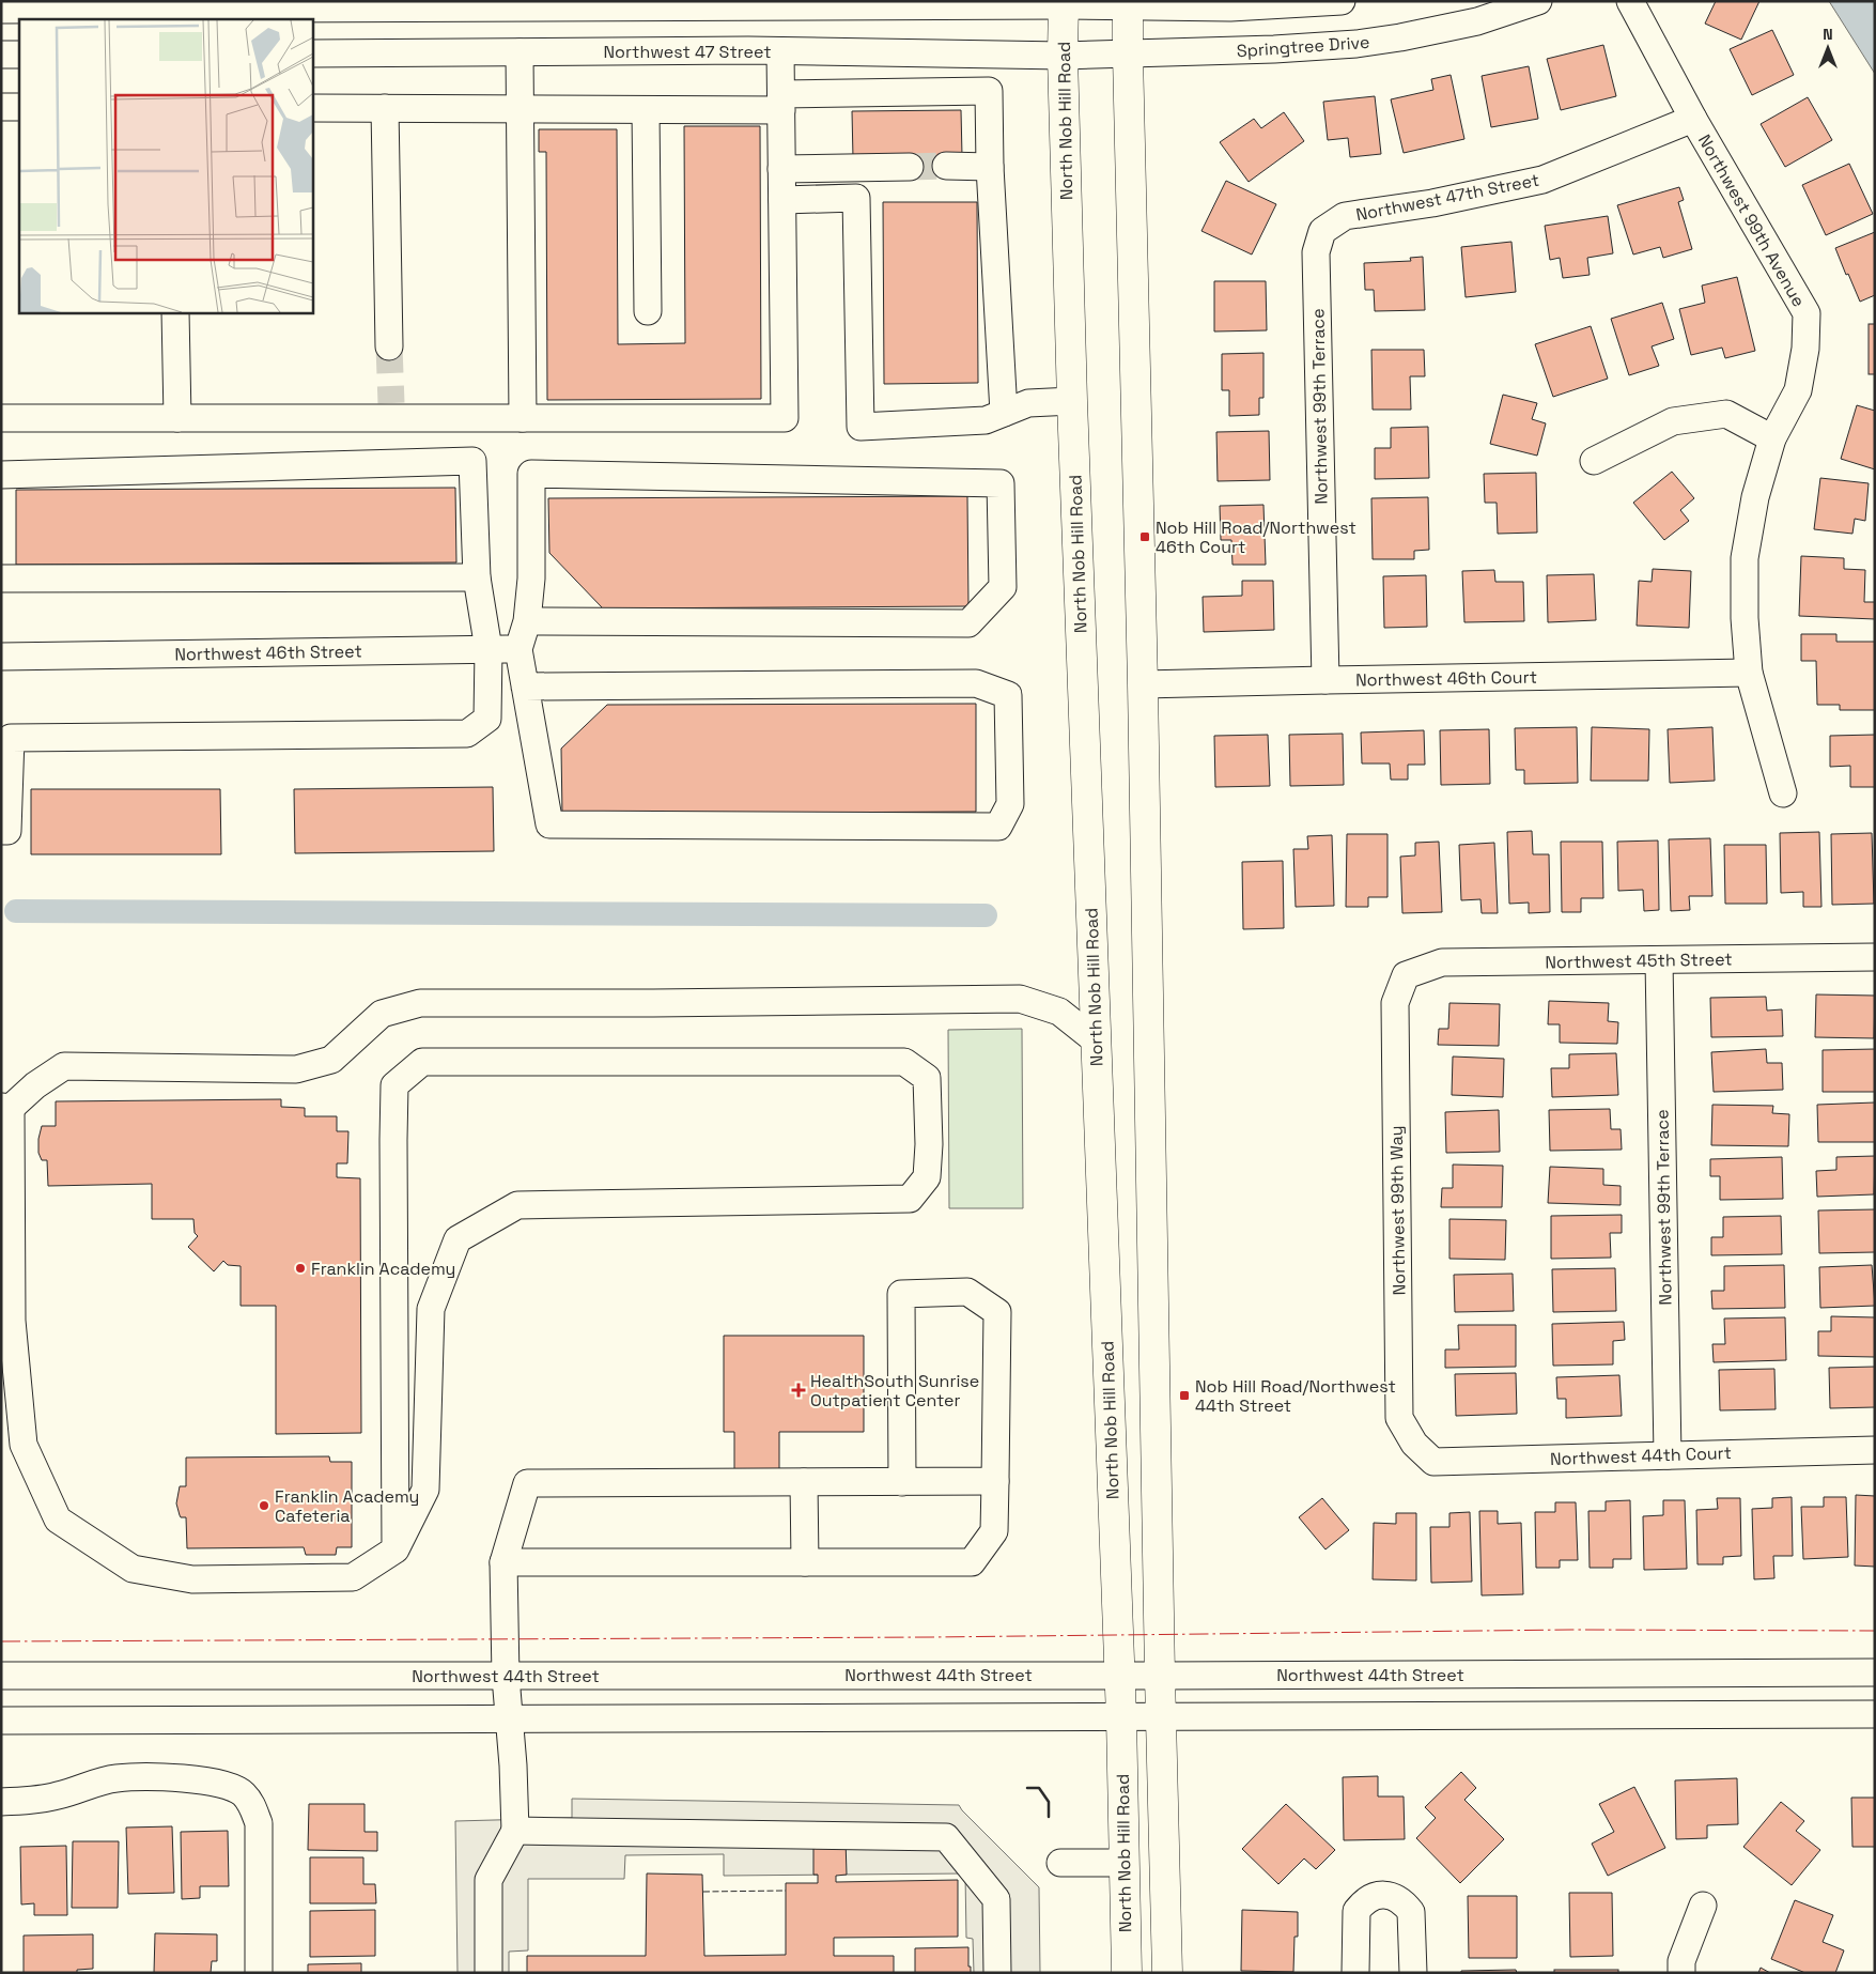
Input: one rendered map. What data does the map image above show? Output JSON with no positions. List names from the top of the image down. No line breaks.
{"streets":{"main road":["North Nob Hill Road"],"street":["Springtree Drive","Northwest 47 Street","Northwest 47th Street","Northwest 99th Avenue","Northwest 99th Terrace","Northwest 46th Street","Northwest 46th Court","Northwest 45th Street","Northwest 99th Way","Northwest 44th Court","Northwest 44th Street"]},"crossings":[["Springtree Drive","Northwest 47 Street"],["Springtree Drive","North Nob Hill Road"],["Northwest 47 Street","North Nob Hill Road"],["North Nob Hill Road","Northwest 44th Street"],["Northwest 47th Street","Northwest 99th Avenue"],["Northwest 47th Street","Northwest 99th Terrace"],["Northwest 99th Avenue","Northwest 46th Court"],["Northwest 99th Terrace","Northwest 46th Court"],["Northwest 99th Terrace","Northwest 45th Street"],["Northwest 99th Terrace","Northwest 44th Court"],["Northwest 45th Street","Northwest 99th Way"],["Northwest 99th Way","Northwest 44th Court"]],"places":{"transit":["Nob Hill Road/Northwest 46th Court","Nob Hill Road/Northwest 44th Street"],"other":["Franklin Academy","Franklin Academy Cafeteria"],"health":["HealthSouth Sunrise Outpatient Center"]},"north":"top"}
